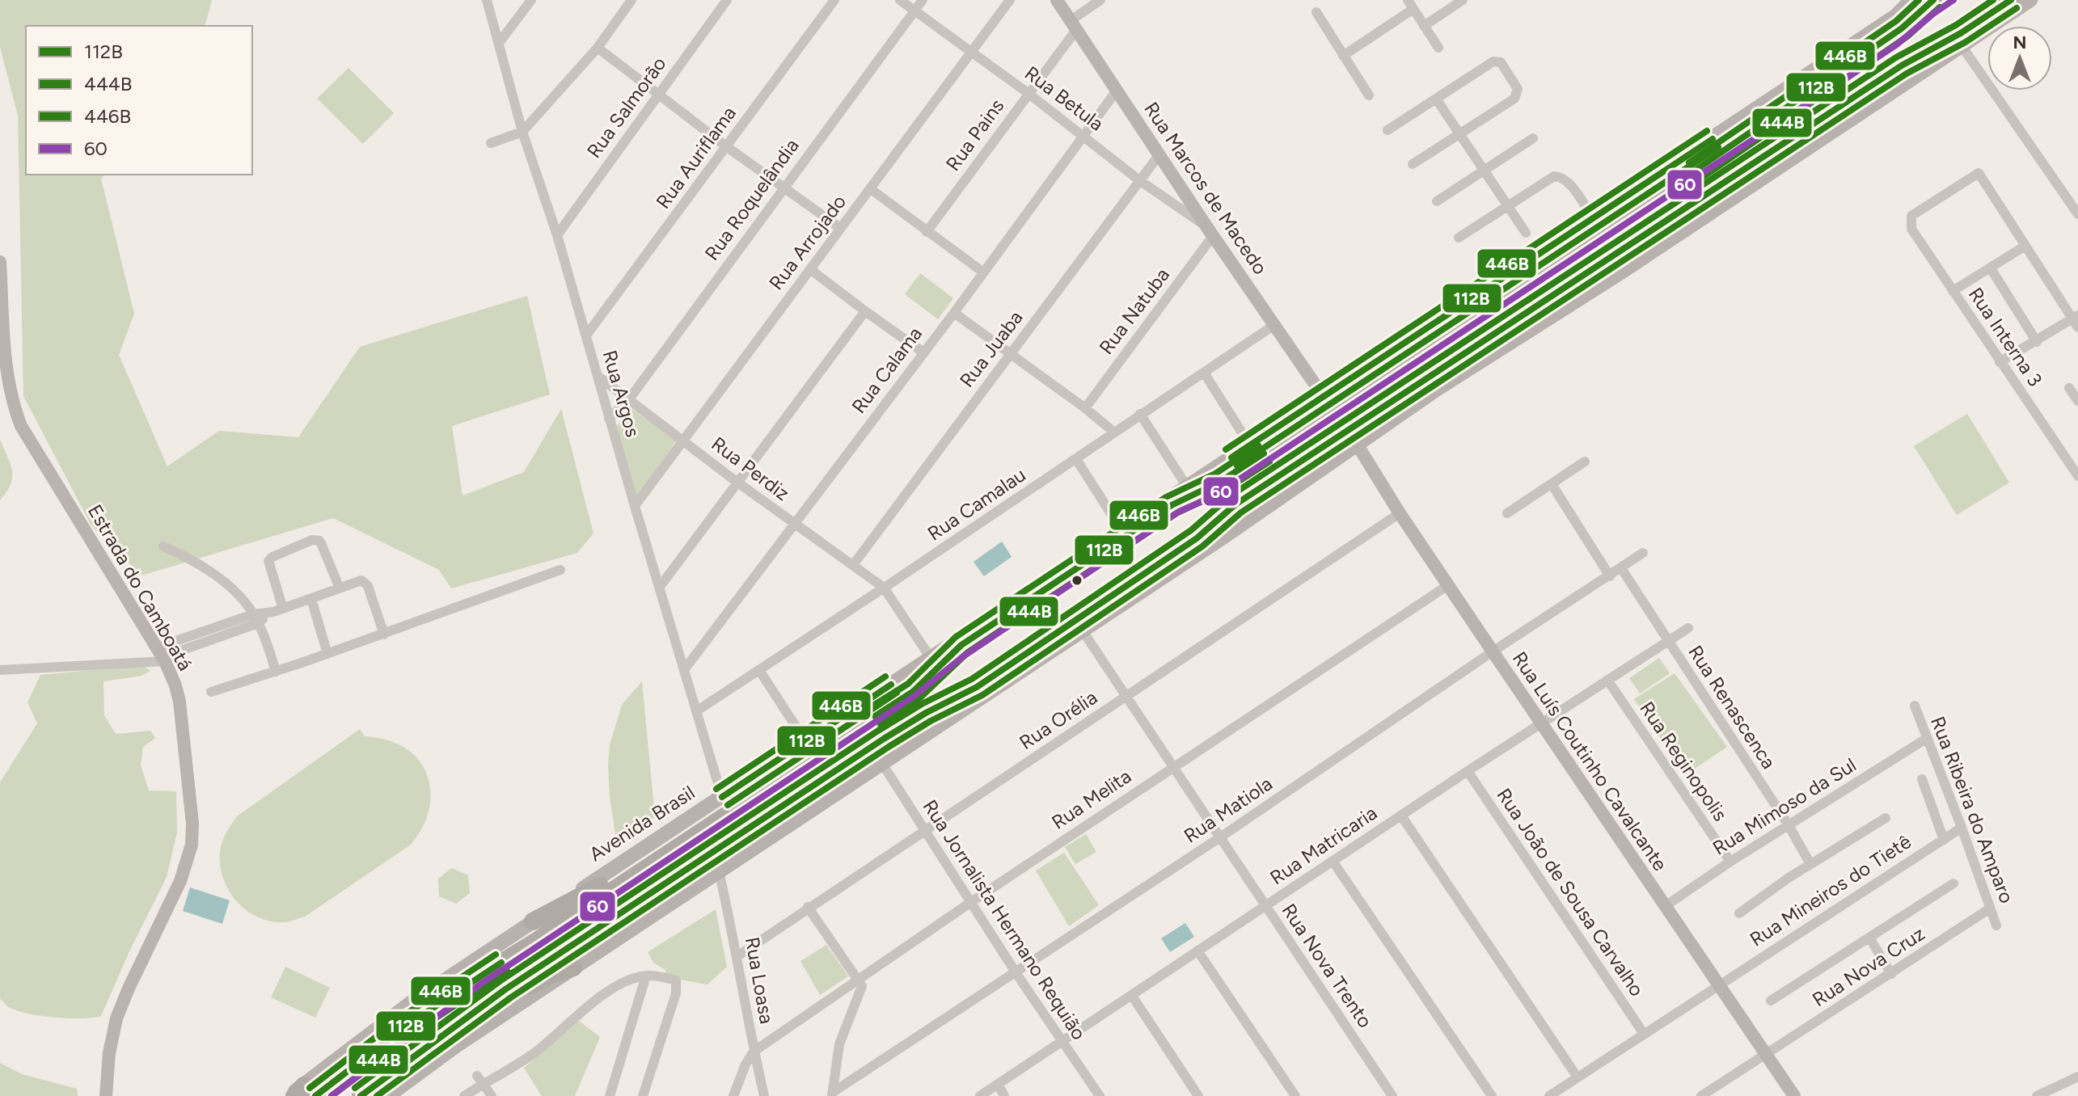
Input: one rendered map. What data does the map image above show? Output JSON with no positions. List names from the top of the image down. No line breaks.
{"streets":{"highway":["Avenida Brasil"],"main road":["Rua Marcos de Macedo","Estrada do Camboatá","Rua Luís Coutinho Cavalcante"],"street":["Rua Betula","Rua Salmorão","Rua Pains","Rua Auriflama","Rua Roquelândia","Rua Arrojado","Rua Natuba","Rua Interna 3","Rua Juaba","Rua Calama","Rua Argos","Rua Perdiz","Rua Camalau","Rua Renascenca","Rua Orélia","Rua Reginopolis","Rua Melita","Rua Mimoso da Sul","Rua Matiola","Rua Ribeira do Amparo","Rua Matricaria","Rua Mineiros do Tietê","Rua João de Sousa Carvalho","Rua Jornalista Hermano Requião","Rua Nova Trento","Rua Nova Cruz","Rua Loasa"]},"crossings":[["Rua Betula","Rua Pains"],["Rua Betula","Rua Marcos de Macedo"],["Rua Betula","Rua Roquelândia"],["Rua Betula","Rua Arrojado"],["Rua Betula","Rua Natuba"],["Rua Betula","Rua Juaba"],["Rua Betula","Rua Calama"],["Rua Salmorão","Rua Argos"],["Rua Pains","Rua Marcos de Macedo"],["Rua Auriflama","Rua Argos"],["Rua Marcos de Macedo","Rua Natuba"],["Rua Marcos de Macedo","Rua Juaba"],["Rua Marcos de Macedo","Rua Calama"],["Rua Marcos de Macedo","Rua Camalau"],["Rua Marcos de Macedo","Avenida Brasil"],["Rua Roquelândia","Rua Argos"],["Rua Roquelândia","Rua Perdiz"],["Rua Arrojado","Rua Argos"],["Rua Arrojado","Rua Perdiz"],["Rua Juaba","Rua Perdiz"],["Rua Calama","Rua Argos"],["Rua Calama","Rua Perdiz"],["Rua Argos","Rua Perdiz"],["Rua Argos","Rua Camalau"],["Rua Argos","Avenida Brasil"],["Rua Perdiz","Rua Camalau"],["Rua Perdiz","Avenida Brasil"],["Rua Renascenca","Rua Mimoso da Sul"],["Rua Renascenca","Rua Matiola"],["Rua Renascenca","Rua Matricaria"],["Rua Orélia","Rua Luís Coutinho Cavalcante"],["Rua Orélia","Rua Jornalista Hermano Requião"],["Rua Orélia","Rua Nova Trento"],["Rua Orélia","Rua Loasa"],["Rua Luís Coutinho Cavalcante","Rua Melita"],["Rua Luís Coutinho Cavalcante","Rua Mimoso da Sul"],["Rua Luís Coutinho Cavalcante","Rua Matiola"],["Rua Luís Coutinho Cavalcante","Rua Matricaria"],["Rua Luís Coutinho Cavalcante","Rua Mineiros do Tietê"],["Rua Luís Coutinho Cavalcante","Rua Nova Cruz"],["Rua Reginopolis","Rua Mimoso da Sul"],["Rua Reginopolis","Rua Matricaria"],["Rua Melita","Rua Jornalista Hermano Requião"],["Rua Melita","Rua Nova Trento"],["Rua Melita","Rua Loasa"],["Rua Mimoso da Sul","Rua Ribeira do Amparo"],["Rua Matiola","Rua Jornalista Hermano Requião"],["Rua Matiola","Rua Nova Trento"],["Rua Ribeira do Amparo","Rua Mineiros do Tietê"],["Rua Ribeira do Amparo","Rua Nova Cruz"],["Rua Matricaria","Rua João de Sousa Carvalho"],["Rua Matricaria","Rua Jornalista Hermano Requião"],["Rua Matricaria","Rua Nova Trento"],["Rua Mineiros do Tietê","Rua João de Sousa Carvalho"]],"lines":["transit line 112B","transit line 446B","transit line 60","transit line 444B"],"legend":["112B","444B","446B","60"],"north":"top"}
